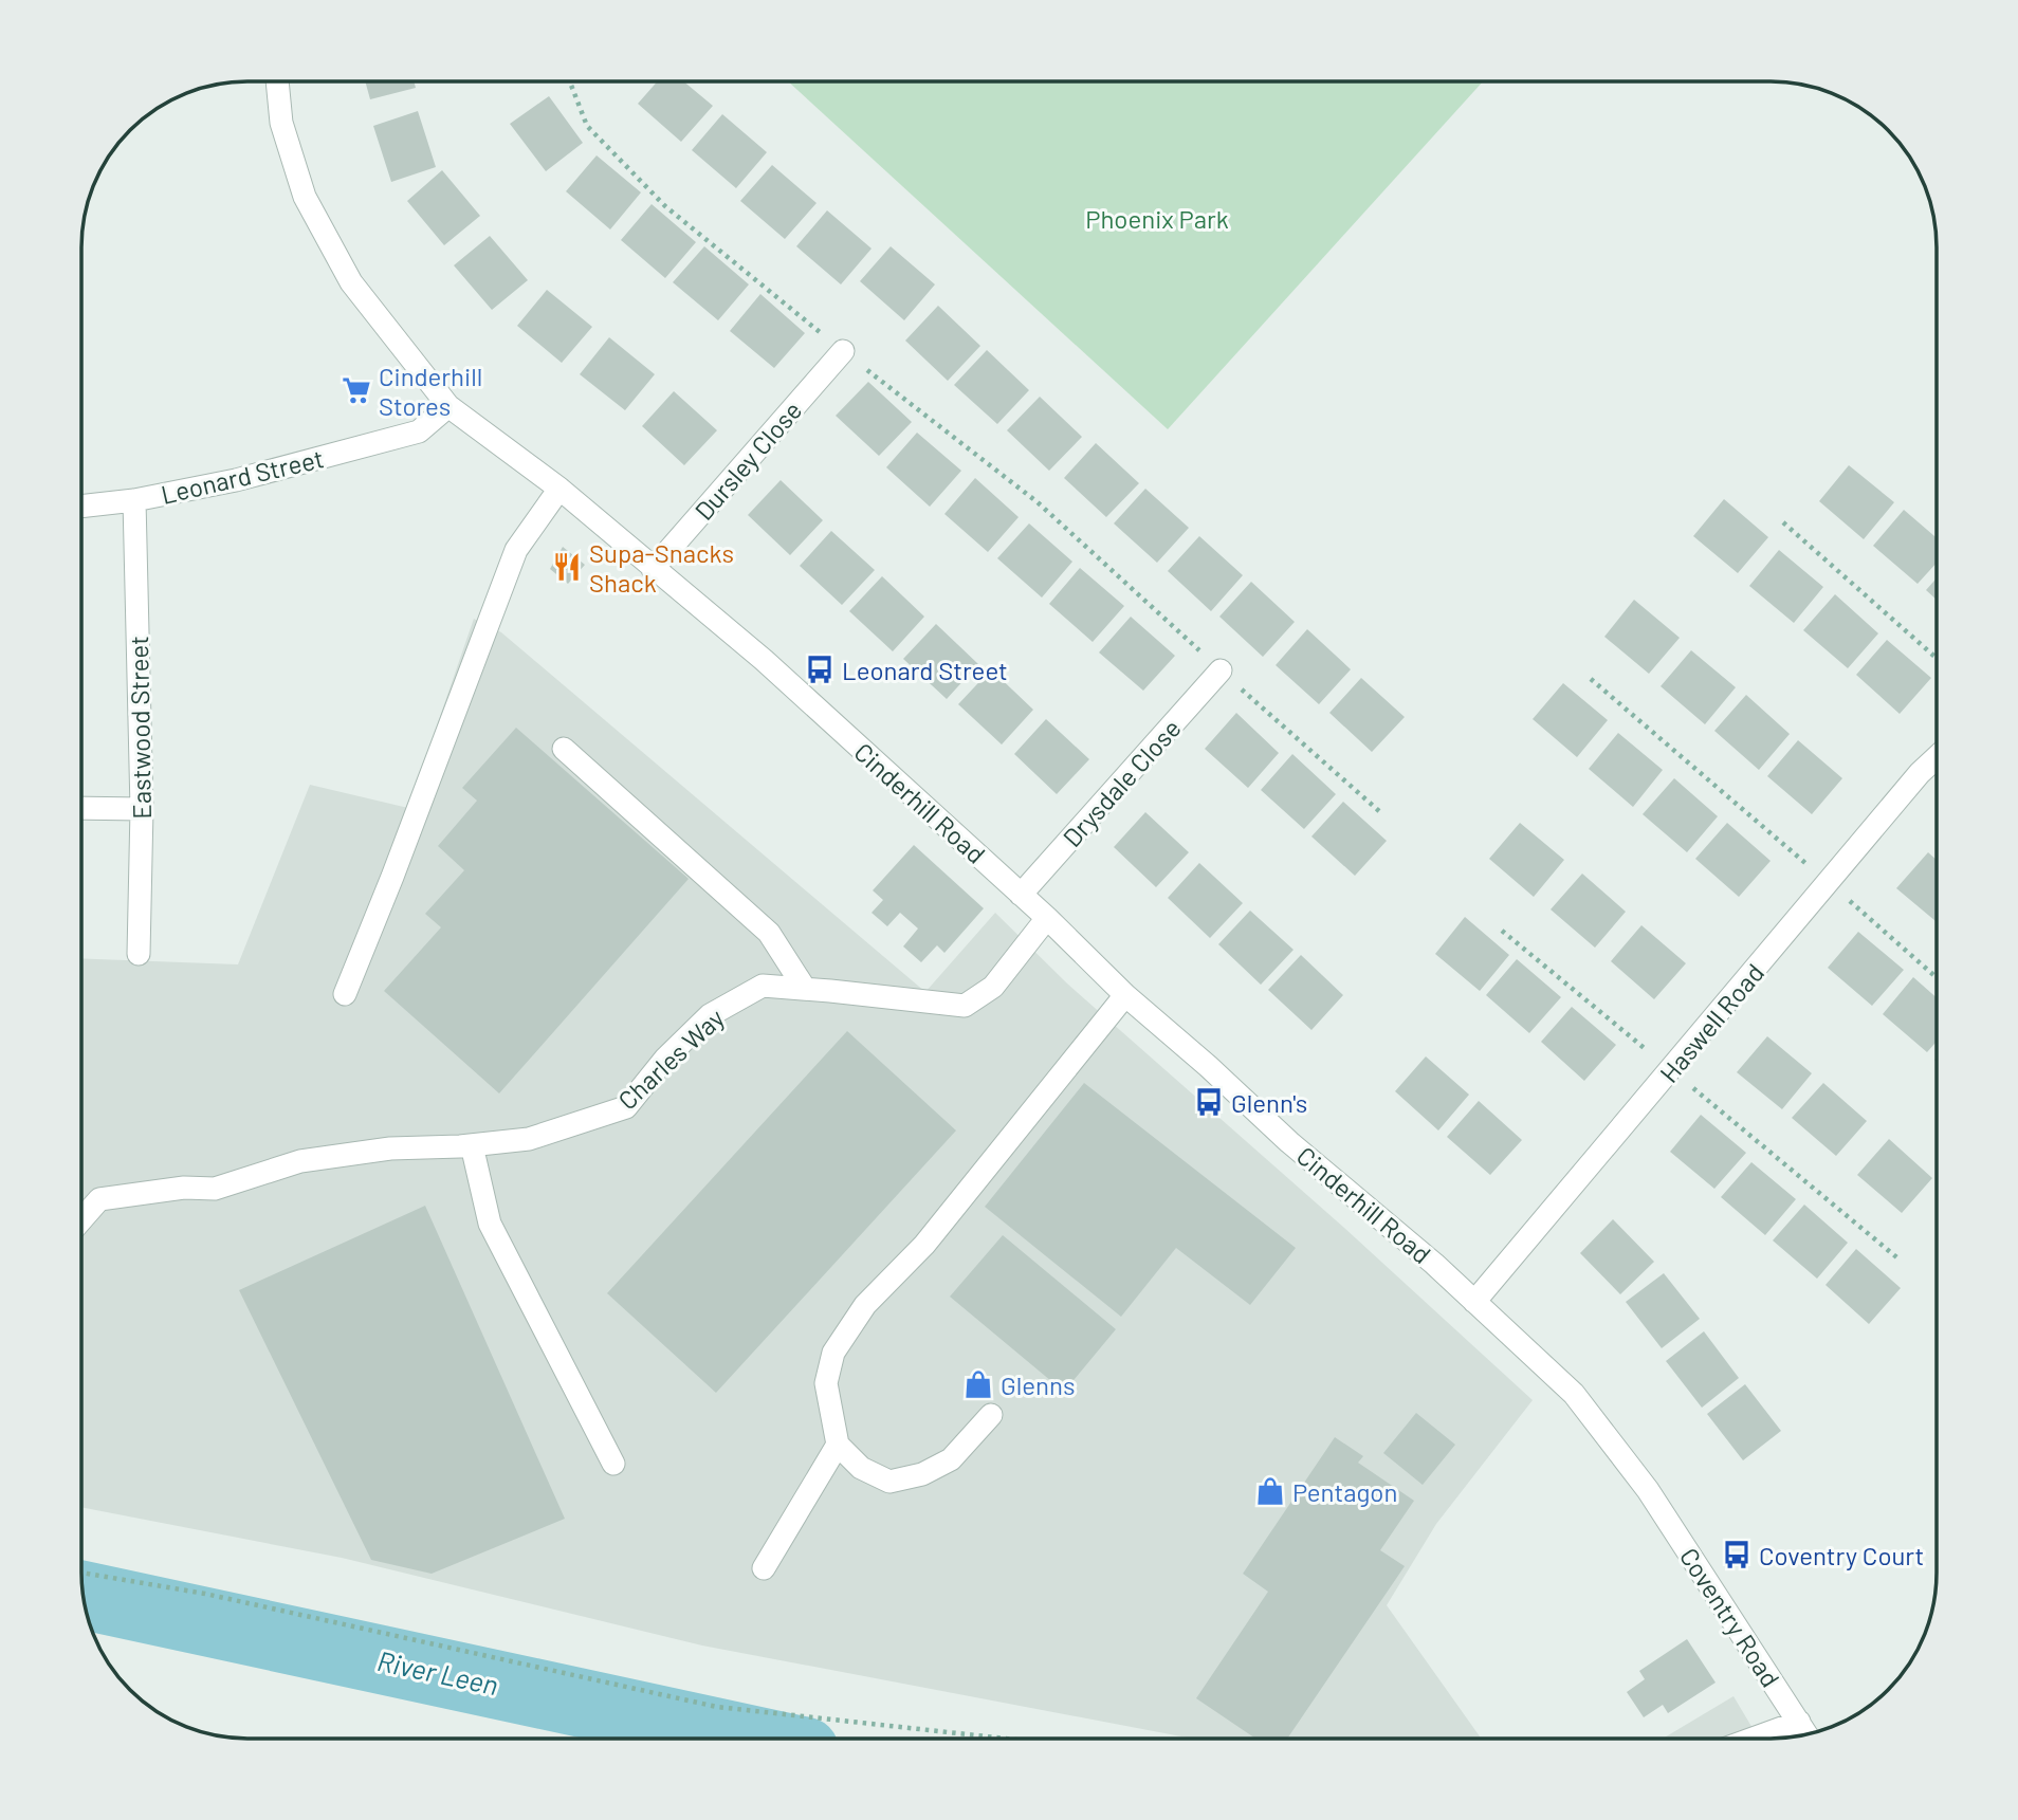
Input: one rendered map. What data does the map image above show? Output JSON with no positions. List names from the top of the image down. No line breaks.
{"streets":{"street":["Dursley Close","Leonard Street","Eastwood Street","Drysdale Close","Cinderhill Road","Haswell Road","Charles Way","Coventry Road"]},"crossings":[["Dursley Close","Cinderhill Road"],["Leonard Street","Eastwood Street"],["Leonard Street","Cinderhill Road"],["Drysdale Close","Cinderhill Road"],["Cinderhill Road","Haswell Road"],["Cinderhill Road","Charles Way"],["Cinderhill Road","Coventry Road"]],"water":["River Leen"],"parks":["Phoenix Park"],"places":{"supermarket":["Cinderhill Stores"],"restaurant":["Supa-Snacks Shack"],"bus stop":["Leonard Street","Glenn's","Coventry Court"],"shop":["Glenns","Pentagon"]}}
